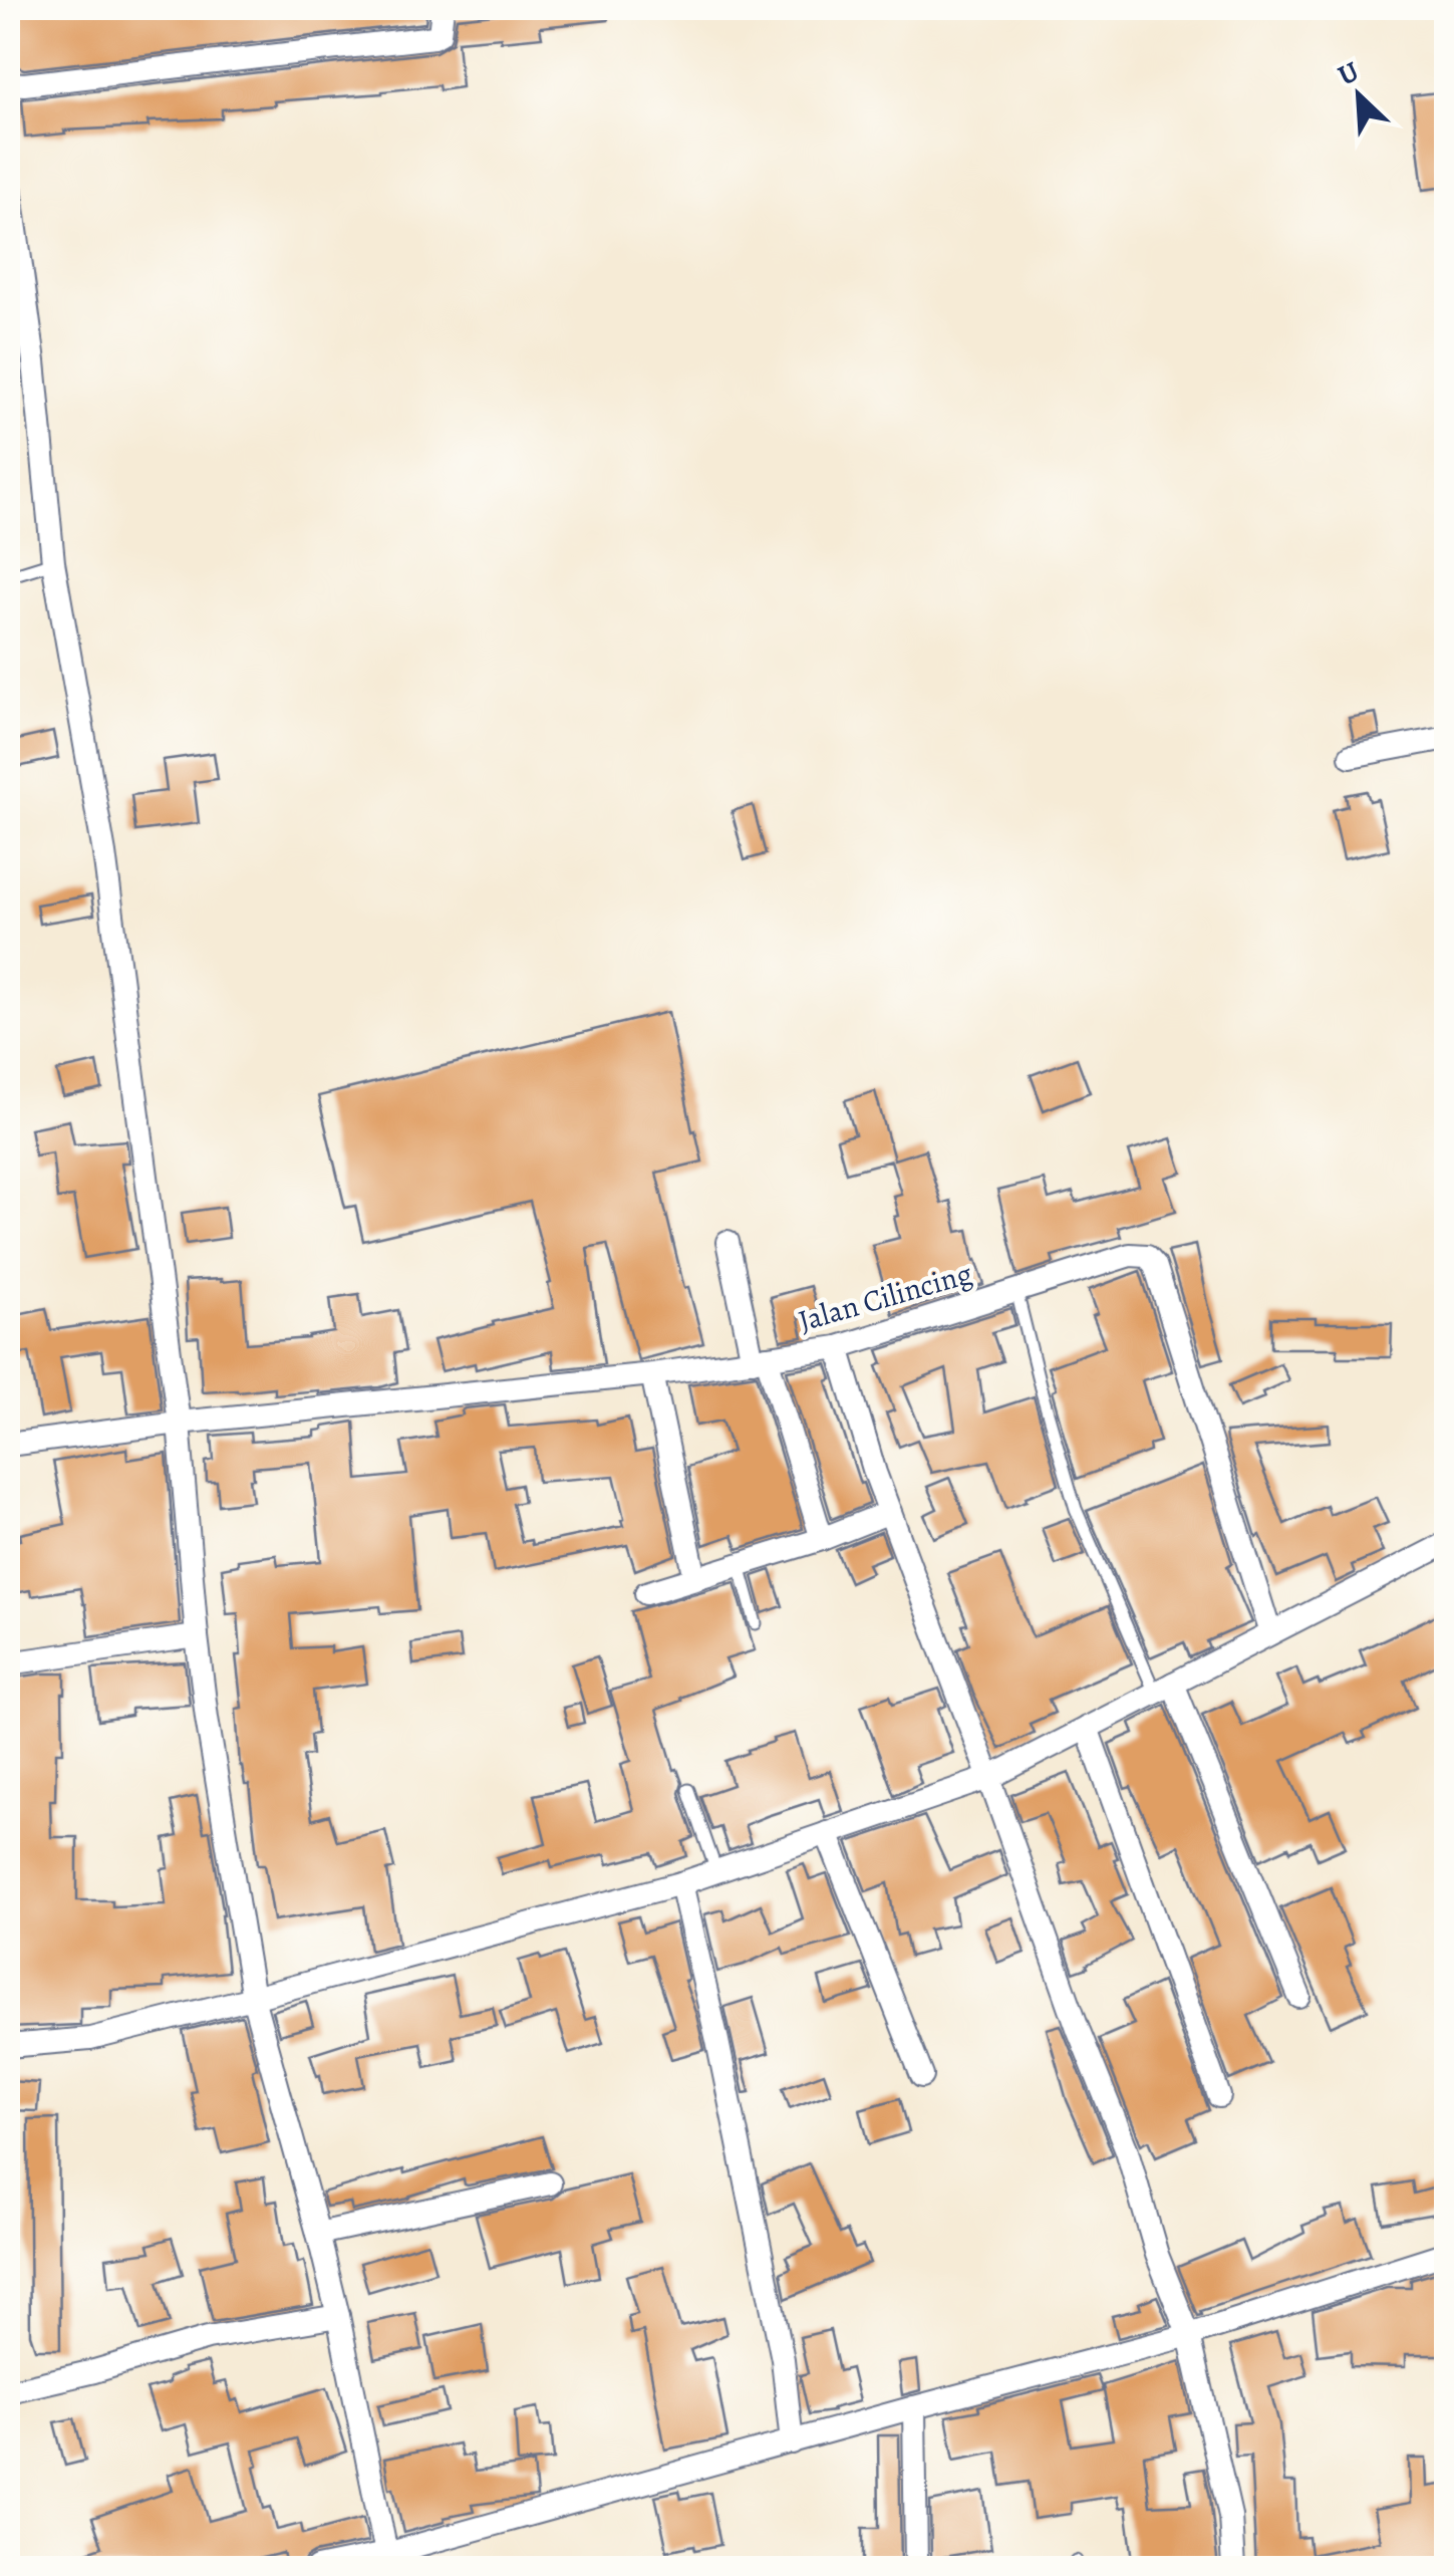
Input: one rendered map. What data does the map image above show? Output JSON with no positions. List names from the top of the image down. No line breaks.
{"streets":{"street":["Jalan Cilincing"]},"north":"top left"}
